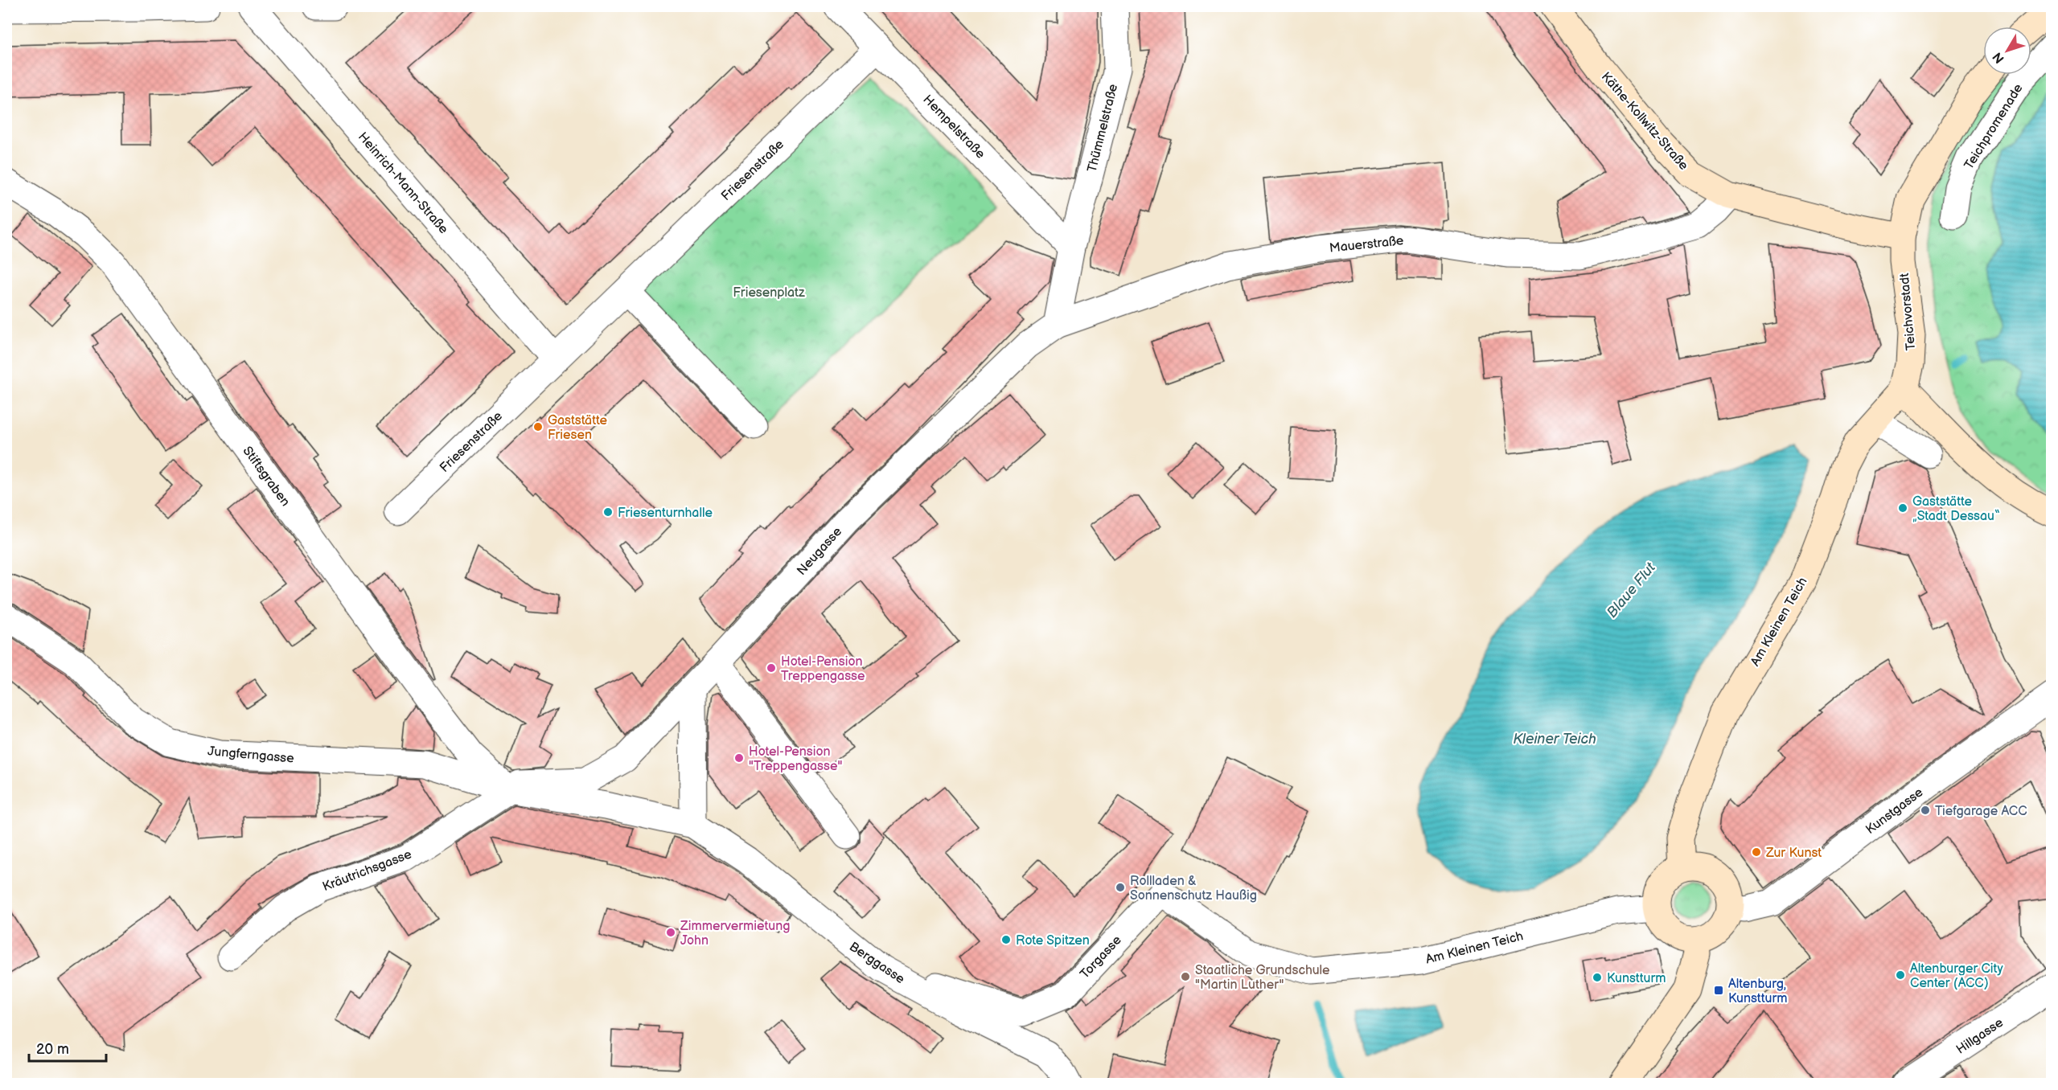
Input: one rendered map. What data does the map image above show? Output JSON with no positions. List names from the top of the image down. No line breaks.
{"streets":{"street":["Käthe-Kollwitz-Straße","Hempelstraße","Teichpromenade","Thümmelstraße","Friesenstraße","Heinrich-Mann-Straße","Mauerstraße","Teichvorstadt","Stiftsgraben","Neugasse","Am Kleinen Teich","Jungferngasse","Kunstgasse","Kräutrichsgasse","Torgasse","Berggasse","Hillgasse"]},"crossings":[["Käthe-Kollwitz-Straße","Mauerstraße"],["Käthe-Kollwitz-Straße","Teichvorstadt"],["Hempelstraße","Thümmelstraße"],["Hempelstraße","Friesenstraße"],["Friesenstraße","Heinrich-Mann-Straße"],["Mauerstraße","Neugasse"],["Teichvorstadt","Am Kleinen Teich"],["Stiftsgraben","Neugasse"],["Stiftsgraben","Jungferngasse"],["Stiftsgraben","Kräutrichsgasse"],["Stiftsgraben","Berggasse"],["Neugasse","Jungferngasse"],["Neugasse","Kräutrichsgasse"],["Neugasse","Berggasse"],["Am Kleinen Teich","Kunstgasse"],["Am Kleinen Teich","Torgasse"],["Jungferngasse","Kräutrichsgasse"],["Jungferngasse","Berggasse"],["Kräutrichsgasse","Berggasse"],["Torgasse","Berggasse"]],"water":["Blaue Flut","Kleiner Teich"],"parks":["Friesenplatz"],"places":{"other":["Gaststätte Friesen","Gaststätte „Stadt Dessau“","Friesenturnhalle","Hotel-Pension Treppengasse","Hotel-Pension \"Treppengasse\"","Tiefgarage ACC","Zur Kunst","Rollladen & Sonnenschutz Haußig","Zimmervermietung John","Rote Spitzen","Altenburger City Center (ACC)","Staatliche Grundschule \"Martin Luther\"","Kunstturm"],"transit":["Altenburg, Kunstturm"]},"scale_bar":"20 m","north":"bottom left"}
